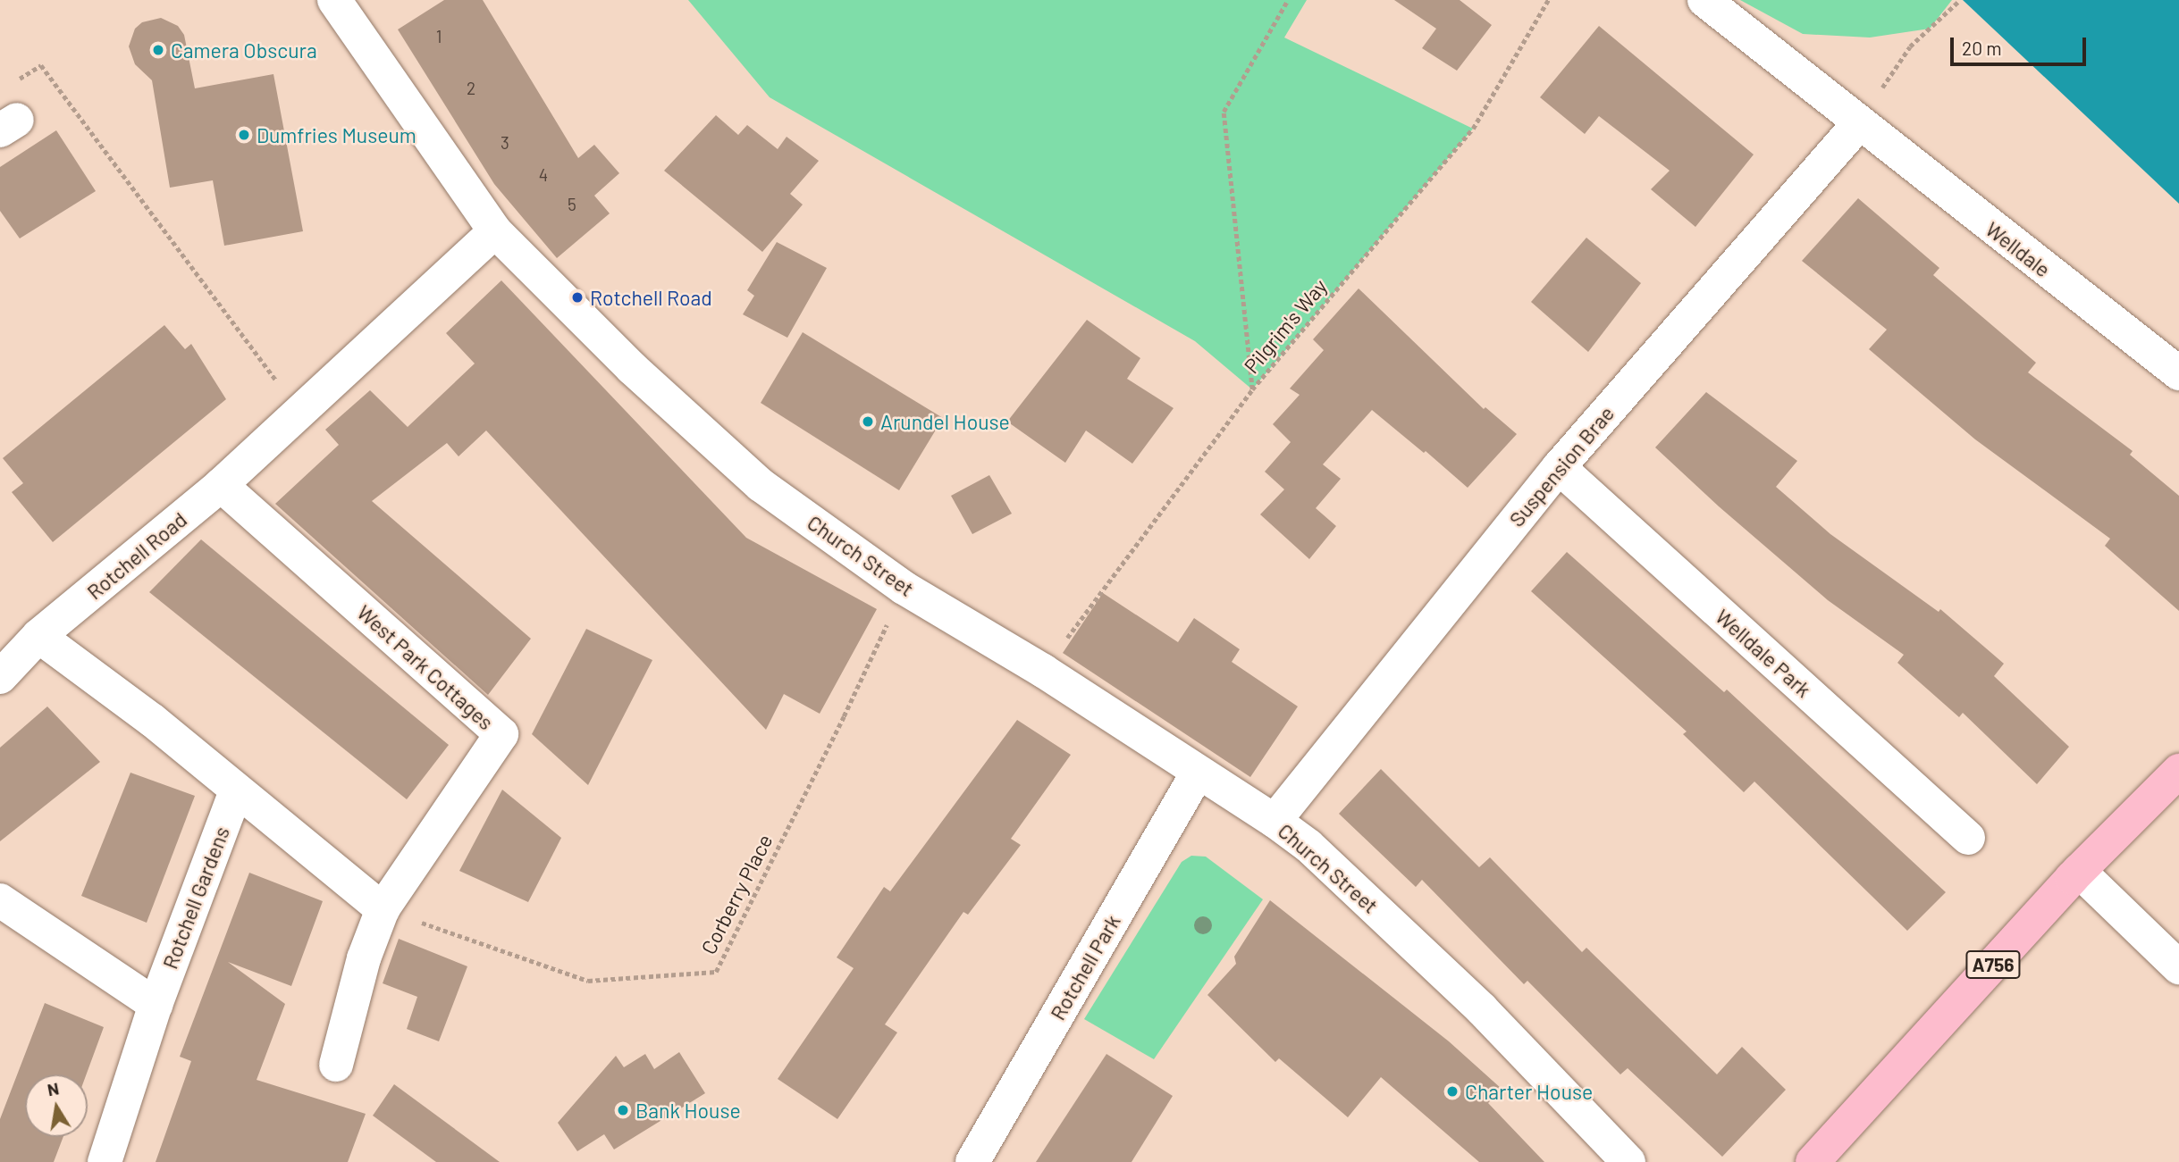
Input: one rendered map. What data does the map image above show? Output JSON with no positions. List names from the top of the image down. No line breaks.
{"streets":{"main road":["A756"],"street":["Welldale","Suspension Brae","Rotchell Road","Church Street","Welldale Park","West Park Cottages","Rotchell Gardens","Rotchell Park"],"path":["Pilgrim's Way","Corberry Place"]},"crossings":[["Welldale","Suspension Brae"],["Pilgrim's Way","Church Street"],["Suspension Brae","Church Street"],["Suspension Brae","Welldale Park"],["Rotchell Road","Church Street"],["Rotchell Road","West Park Cottages"],["Church Street","Corberry Place"],["Church Street","Rotchell Park"],["West Park Cottages","Corberry Place"]],"places":["Camera Obscura","Dumfries Museum","Rotchell Road","Arundel House","Charter House","Bank House"],"house_numbers":["1","2","3","4","5"],"scale_bar":"20 m","north":"top"}
